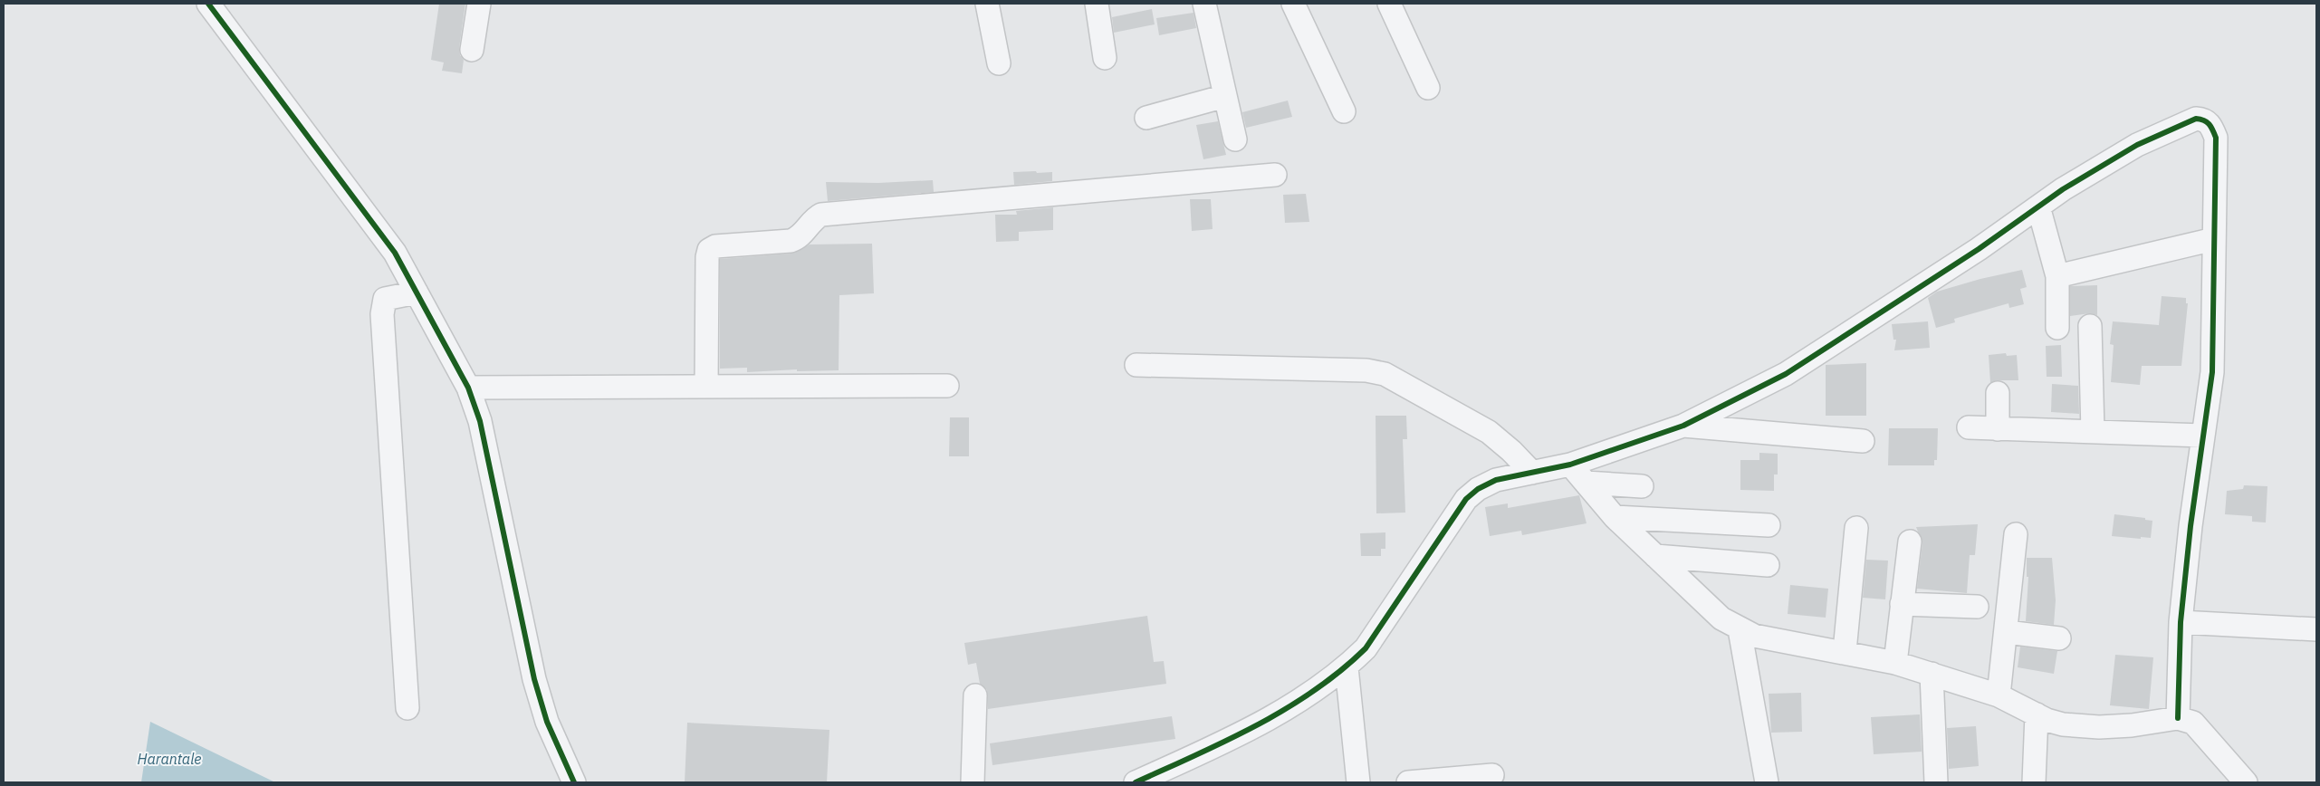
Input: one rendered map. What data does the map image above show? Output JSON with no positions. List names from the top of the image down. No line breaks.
{"water":["Harantale"]}
